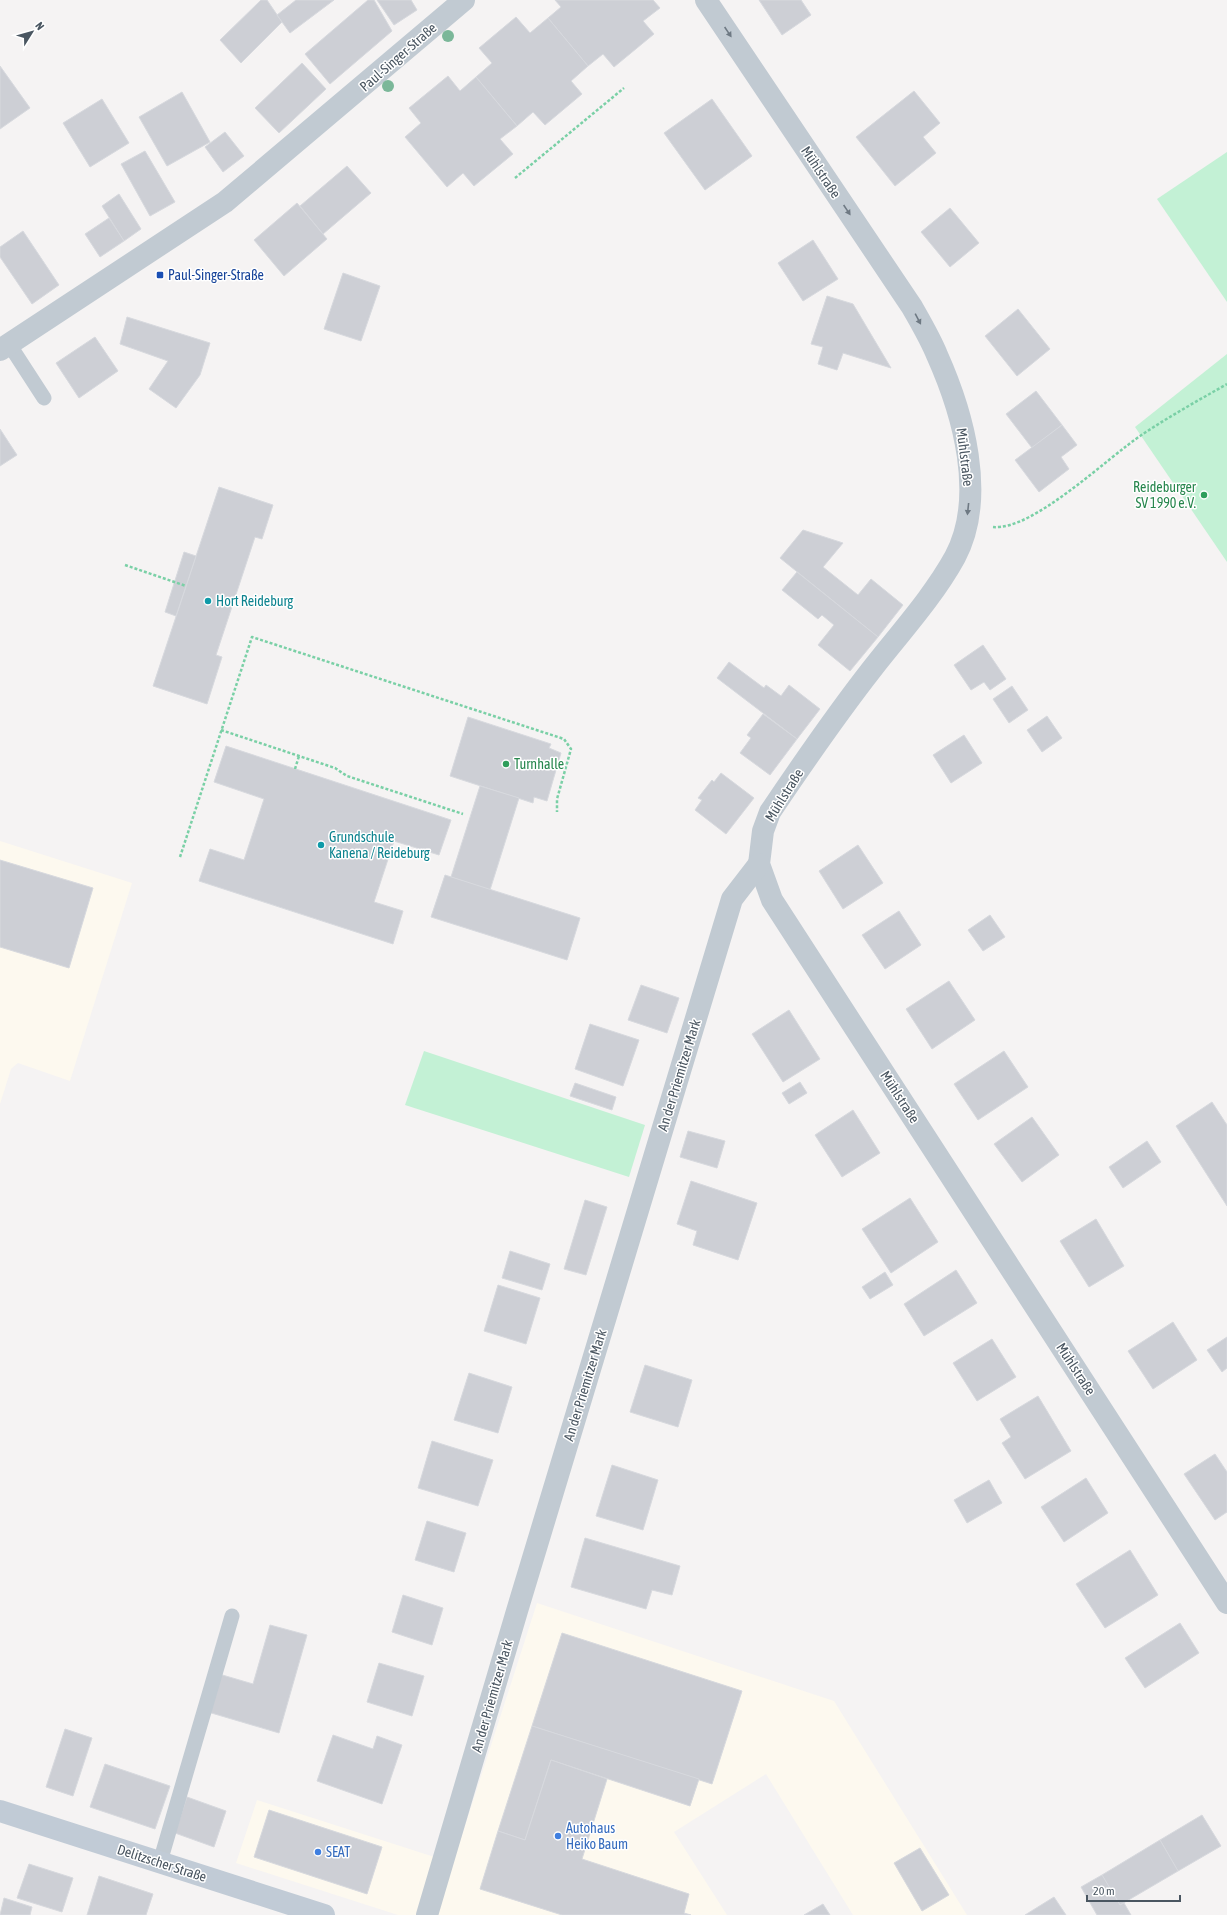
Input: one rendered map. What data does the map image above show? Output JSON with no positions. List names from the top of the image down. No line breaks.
{"streets":{"main road":["Delitzscher Straße"],"street":["Paul-Singer-Straße","Mühlstraße","An der Priemitzer Mark"]},"crossings":[["Mühlstraße","An der Priemitzer Mark"]],"places":{"transit":["Paul-Singer-Straße"],"other":["Reideburger SV 1990 e.V.","Hort Reideburg","Turnhalle","Grundschule Kanena / Reideburg","Autohaus Heiko Baum","SEAT"]},"scale_bar":"20 m","north":"top right"}
